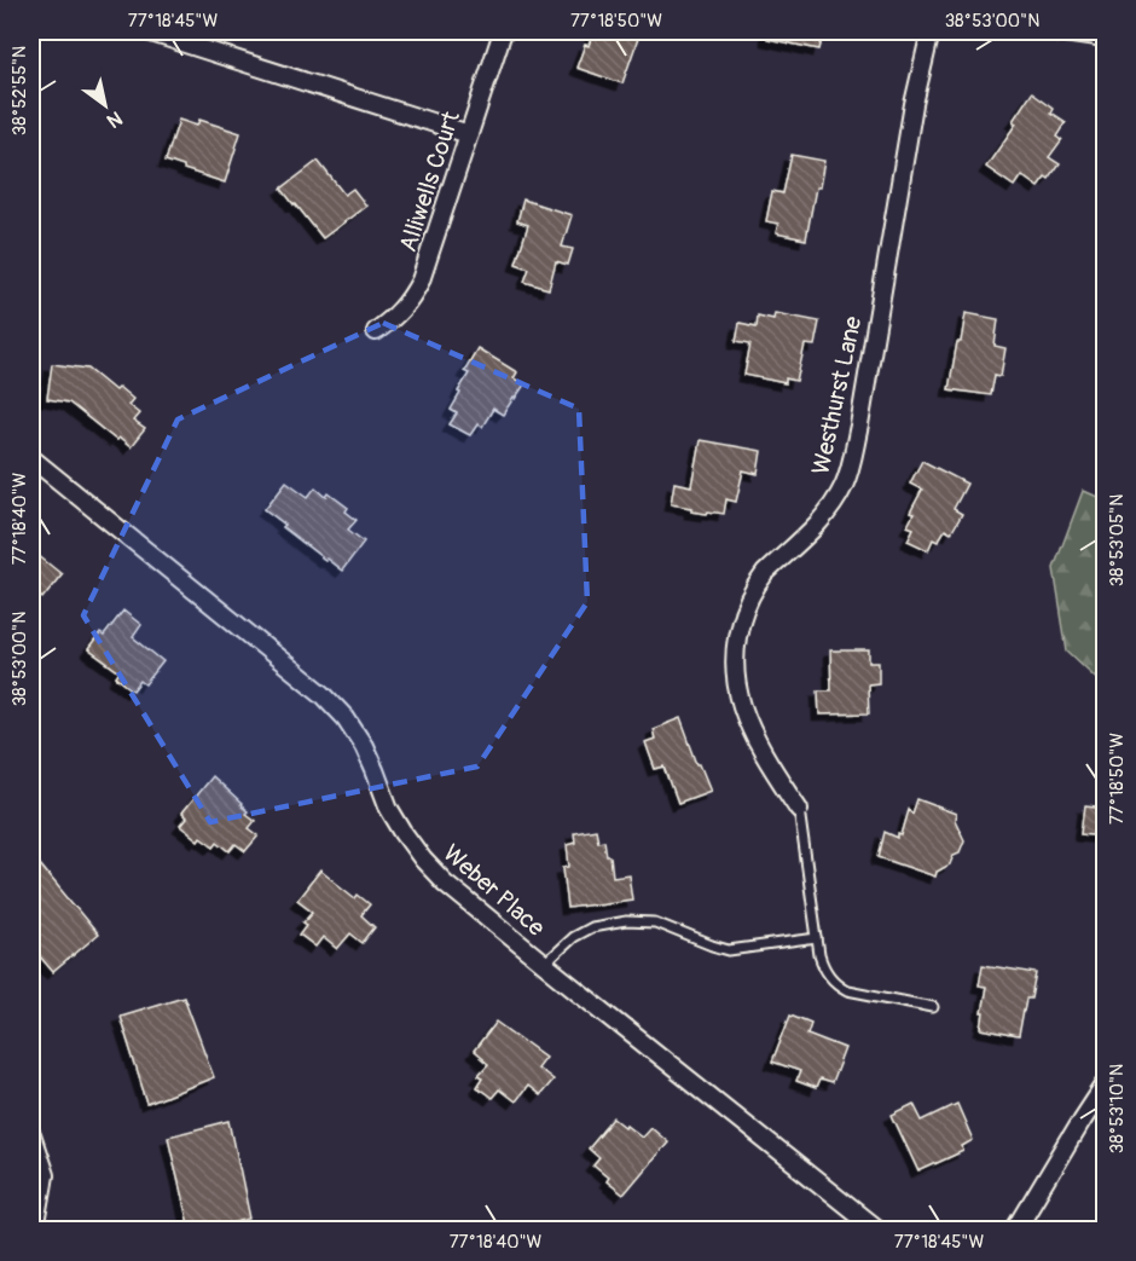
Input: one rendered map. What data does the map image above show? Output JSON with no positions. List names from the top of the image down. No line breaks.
{"streets":{"street":["Alliwells Court","Westhurst Lane","Weber Place"]},"north":"bottom right","coordinates":["77°18'45\"W","77°18'50\"W","38°53'00\"N","38°52'55\"N","77°18'40\"W","38°53'05\"N","38°53'10\"N"]}
